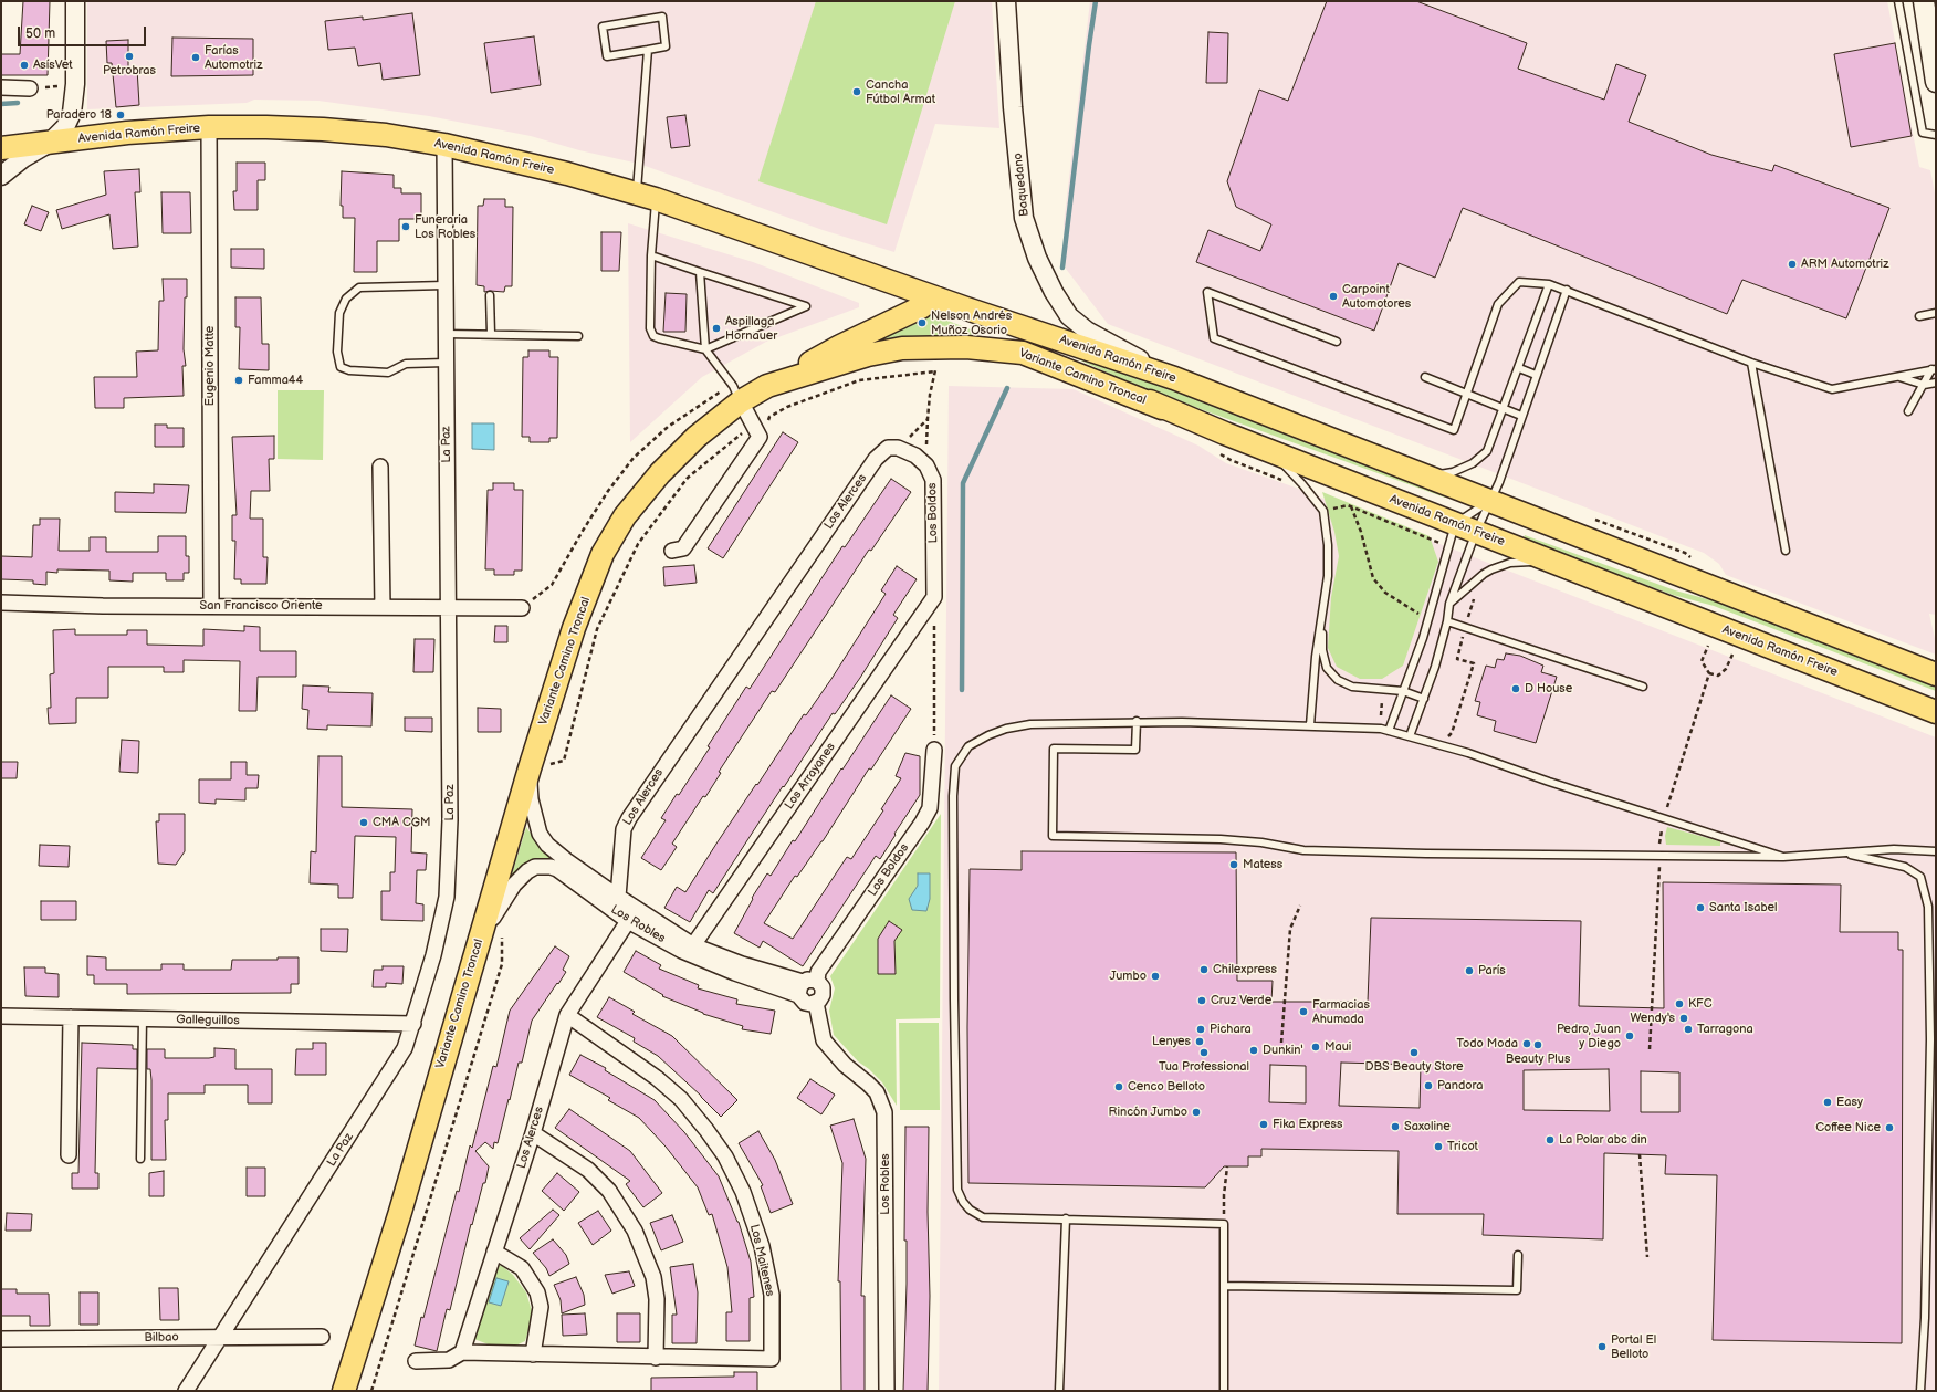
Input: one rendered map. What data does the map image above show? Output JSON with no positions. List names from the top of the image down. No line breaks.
{"streets":{"main road":["Avenida Ramón Freire","Variante Camino Troncal"],"street":["Baquedano","Eugenio Matte","La Paz","Los Alerces","Los Boldos","San Francisco Oriente","Los Arrayanes","Los Robles","Galleguillos","Los Maitenes","Bilbao"]},"crossings":[["Avenida Ramón Freire","Baquedano"],["Avenida Ramón Freire","Eugenio Matte"],["Avenida Ramón Freire","Variante Camino Troncal"],["Avenida Ramón Freire","La Paz"],["Eugenio Matte","San Francisco Oriente"],["Variante Camino Troncal","Los Robles"],["La Paz","San Francisco Oriente"],["La Paz","Galleguillos"],["La Paz","Bilbao"],["Los Alerces","Los Boldos"],["Los Alerces","Los Robles"],["Los Alerces","Los Maitenes"],["Los Boldos","Los Arrayanes"],["Los Boldos","Los Robles"],["Los Arrayanes","Los Robles"]],"places":["Petrobras","Farías Automotriz","AsísVet","Cancha Fútbol Armat","Paradero 18","Funeraria Los Robles","ARM Automotriz","Carpoint Automotores","Nelson Andrés Muñoz Osorio","Aspillaga Hornauer","Famma44","D House","CMA CGM","Matess","Santa Isabel","Chilexpress","París","Jumbo","Cruz Verde","KFC","Farmacias Ahumada","Wendy's","Pichara","Tarragona","Pedro, Juan y Diego","Lenyes","Todo Moda","Beauty Plus","Maui","Dunkin'","Tua Professional","DBS Beauty Store","Pandora","Cenco Belloto","Easy","Rincón Jumbo","Fika Express","Saxoline","Coffee Nice","La Polar abc din","Tricot","Portal El Belloto"],"scale_bar":"50 m"}
